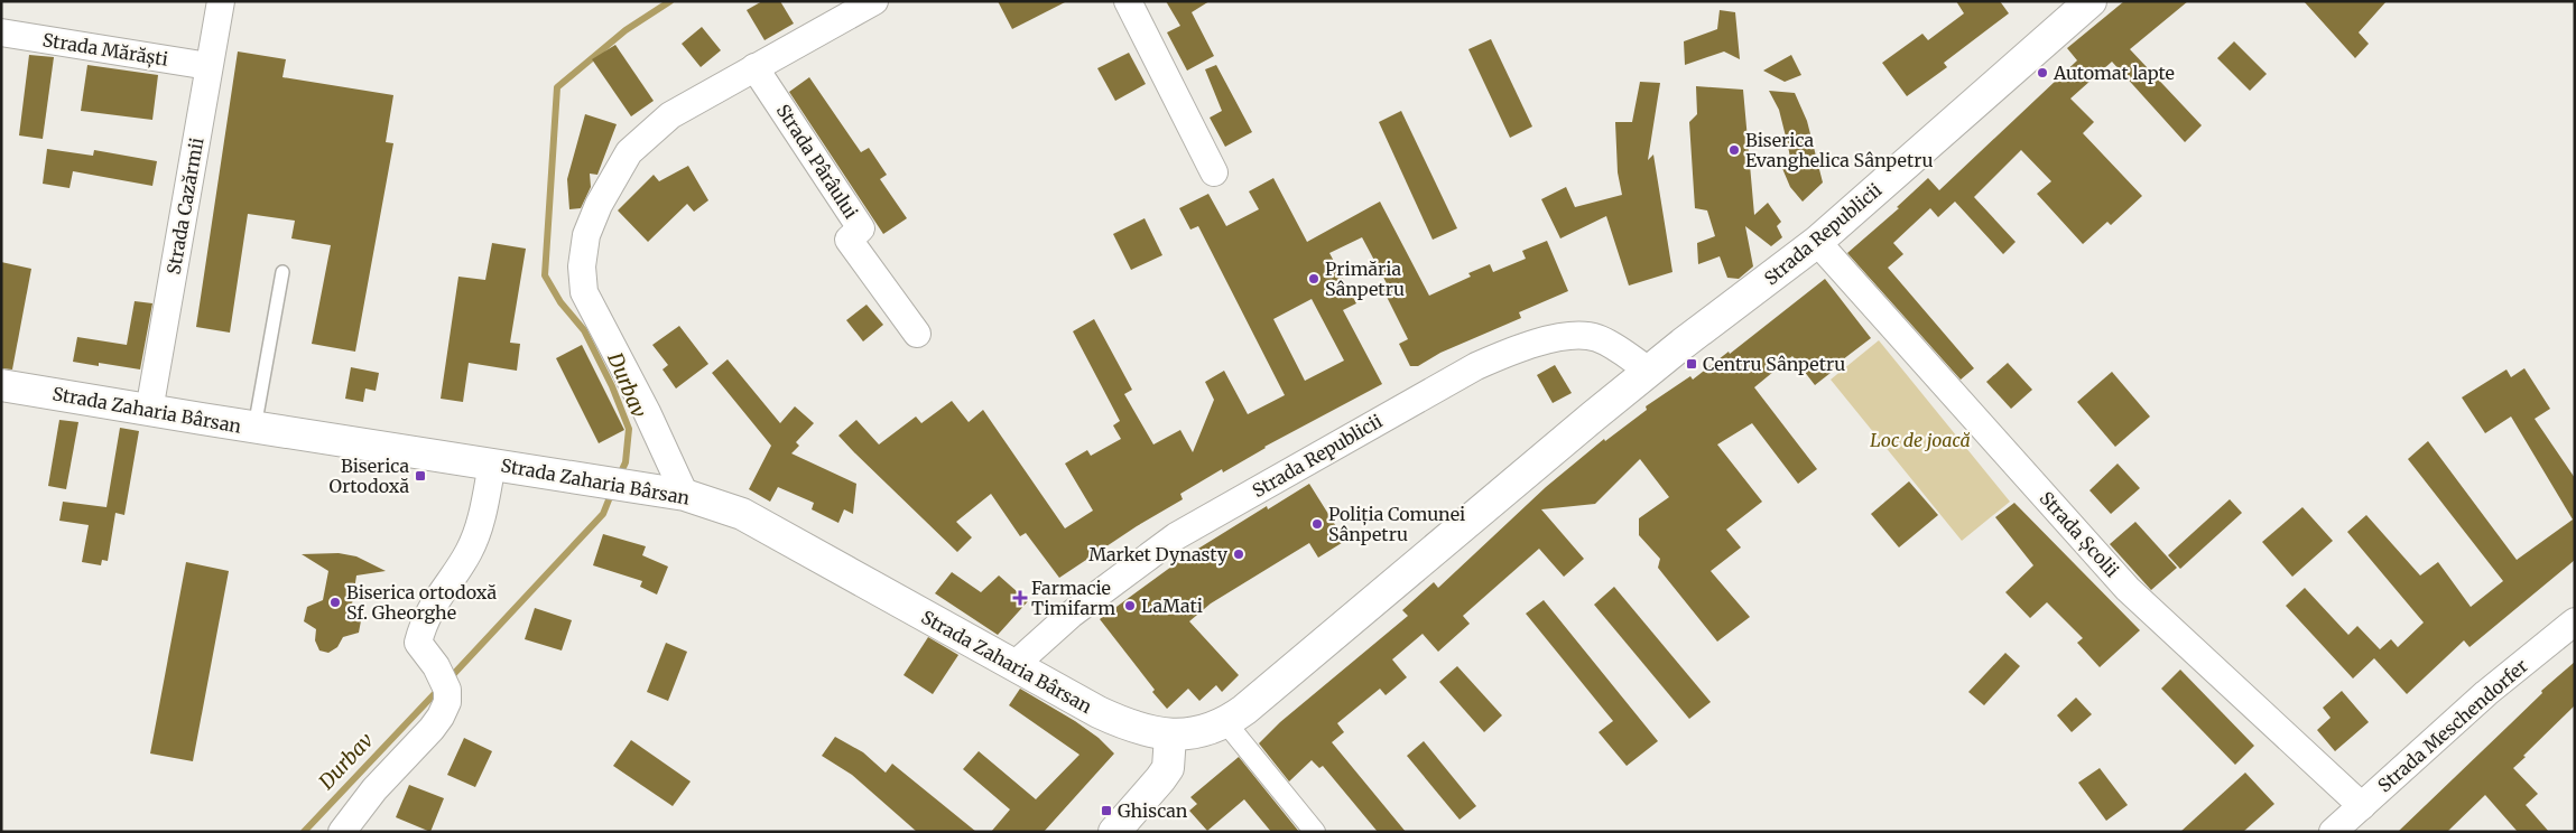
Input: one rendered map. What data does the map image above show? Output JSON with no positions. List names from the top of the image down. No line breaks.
{"streets":{"main road":["Strada Republicii","Strada Zaharia Bârsan"],"street":["Strada Mărăști","Strada Pârâului","Strada Cazărmii","Strada Școlii","Strada Meschendorfer"]},"crossings":[["Strada Mărăști","Strada Cazărmii"],["Strada Cazărmii","Strada Zaharia Bârsan"],["Strada Republicii","Strada Zaharia Bârsan"],["Strada Republicii","Strada Școlii"],["Strada Școlii","Strada Meschendorfer"]],"water":["Durbav"],"parks":["Loc de joacă"],"places":{"other":["Automat lapte","Biserica Evanghelica Sânpetru","Primăria Sânpetru","Poliția Comunei Sânpetru","Market Dynasty","Biserica ortodoxă Sf. Gheorghe","LaMati"],"transit":["Centru Sânpetru","Biserica Ortodoxă","Ghiscan"],"health":["Farmacie Timifarm"]}}
